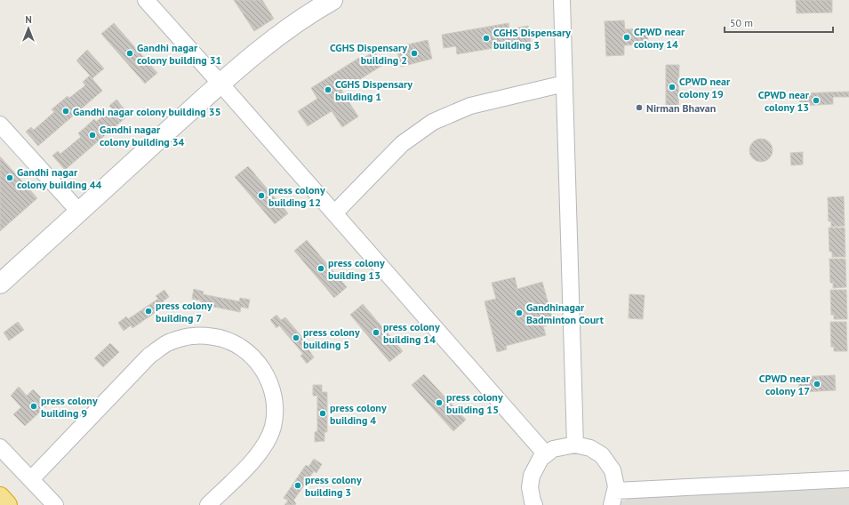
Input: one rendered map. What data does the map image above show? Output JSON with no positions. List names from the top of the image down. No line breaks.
{"places":["CPWD near colony 14","CGHS Dispensary building 3","Gandhi nagar colony building 31","CGHS Dispensary building 2","CPWD near colony 19","CGHS Dispensary building 1","CPWD near colony 13","Nirman Bhavan","Gandhi nagar colony building 35","Gandhi nagar colony building 34","Gandhi nagar colony building 44","press colony building 12","press colony building 13","press colony building 7","Gandhinagar Badminton Court","press colony building 14","press colony building 5","CPWD near colony 17","press colony building 15","press colony building 9","press colony building 4","press colony building 3"],"scale_bar":"50 m","north":"top"}
